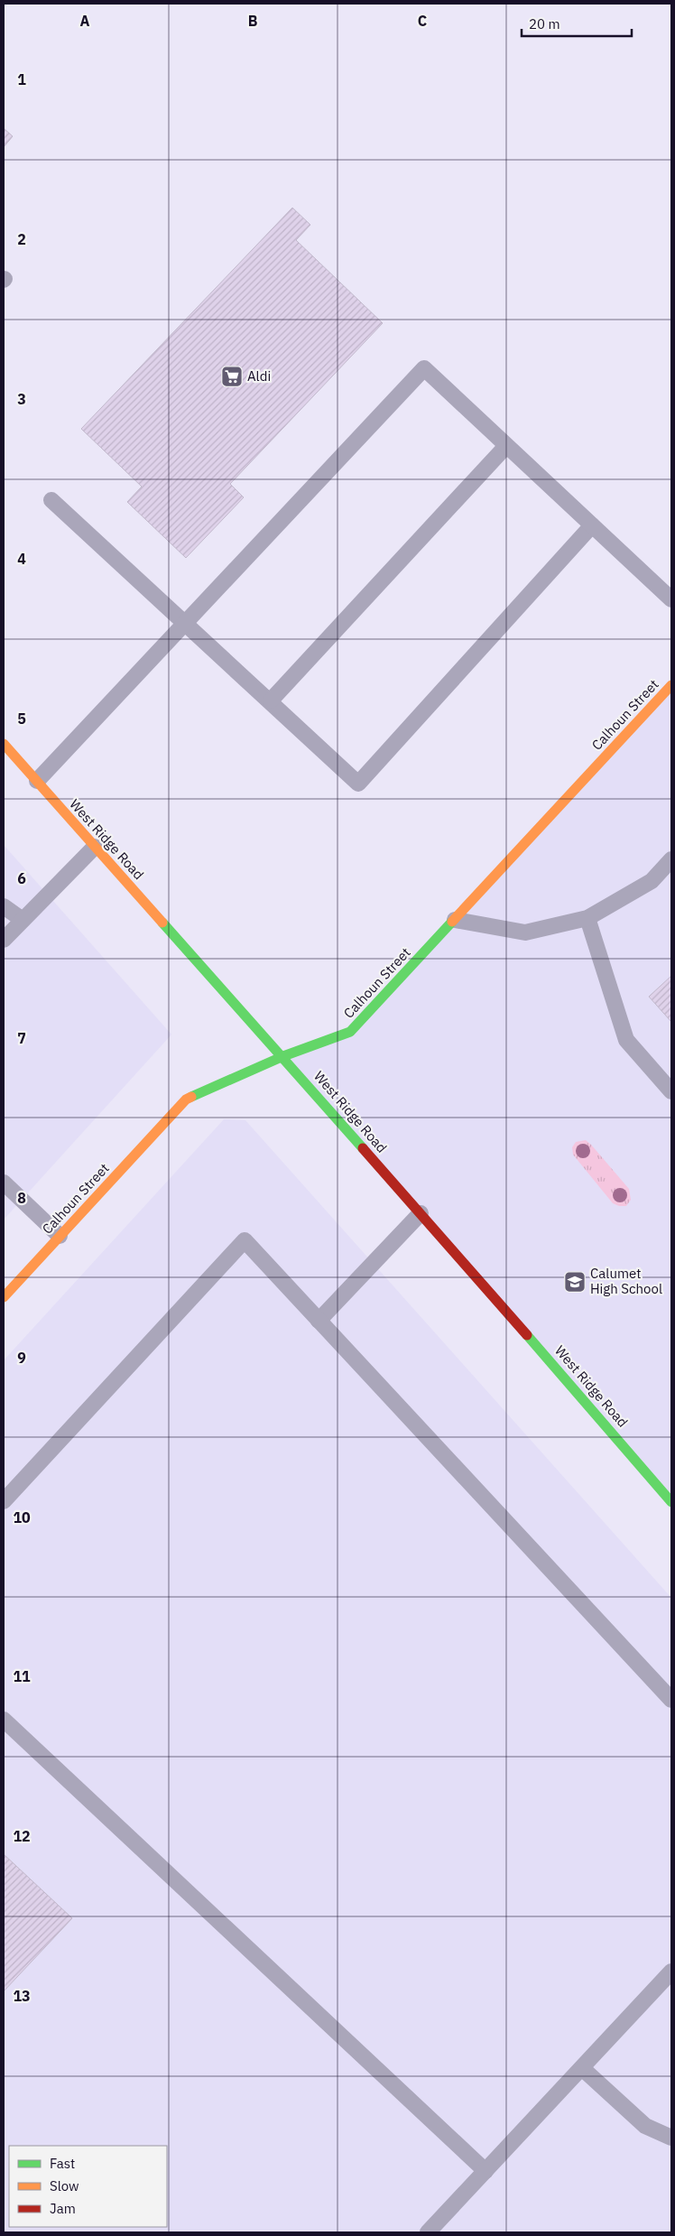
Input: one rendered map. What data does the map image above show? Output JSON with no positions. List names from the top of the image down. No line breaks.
{"streets":{"main road":["Calhoun Street","West Ridge Road"]},"crossings":[["Calhoun Street","West Ridge Road"]],"places":{"supermarket":["Aldi"],"school or university":["Calumet High School"]},"legend":["Fast","Slow","Jam"],"scale_bar":"20 m","grid":{"columns":["A","B","C"],"rows":["1","2","3","4","5","6","7","8","9","10","11","12","13"]}}
